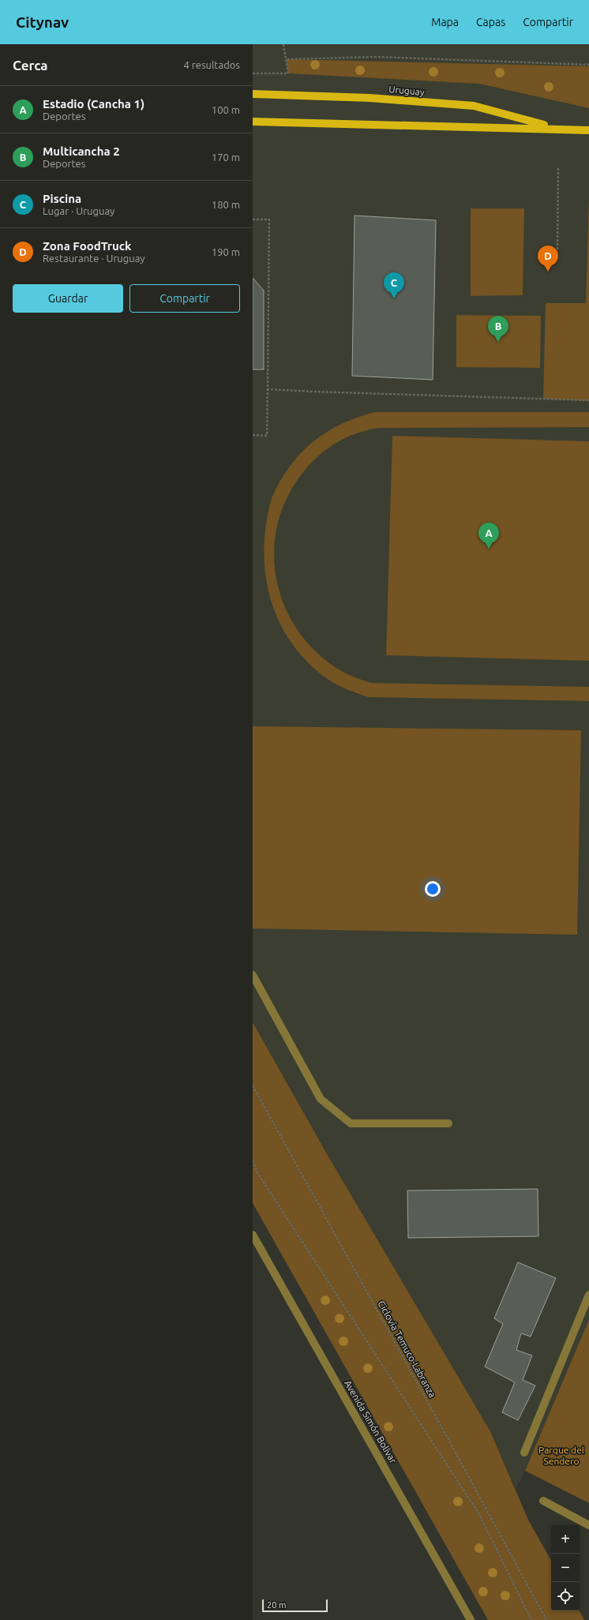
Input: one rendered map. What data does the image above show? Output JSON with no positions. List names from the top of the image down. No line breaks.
{"streets":{"main road":["Uruguay"],"street":["Avenida Simón Bolívar"],"path":["Ciclovía Temuco-Labranza"]},"parks":["Parque del Sendero"],"scale_bar":"20 m","page":{"header":"Citynav","nav":["Mapa","Capas","Compartir"],"heading":["Cerca","4 resultados"],"list":[{"mark":"A","name":"Estadio (Cancha 1)","note":"Deportes","value":"100 m"},{"mark":"B","name":"Multicancha 2","note":"Deportes","value":"170 m"},{"mark":"C","name":"Piscina","note":"Lugar · Uruguay","value":"180 m"},{"mark":"D","name":"Zona FoodTruck","note":"Restaurante · Uruguay","value":"190 m"}],"pins":["D","C","B","A"],"buttons":["Guardar","Compartir"],"map_buttons":["+","−"],"scale":"20 m"}}
